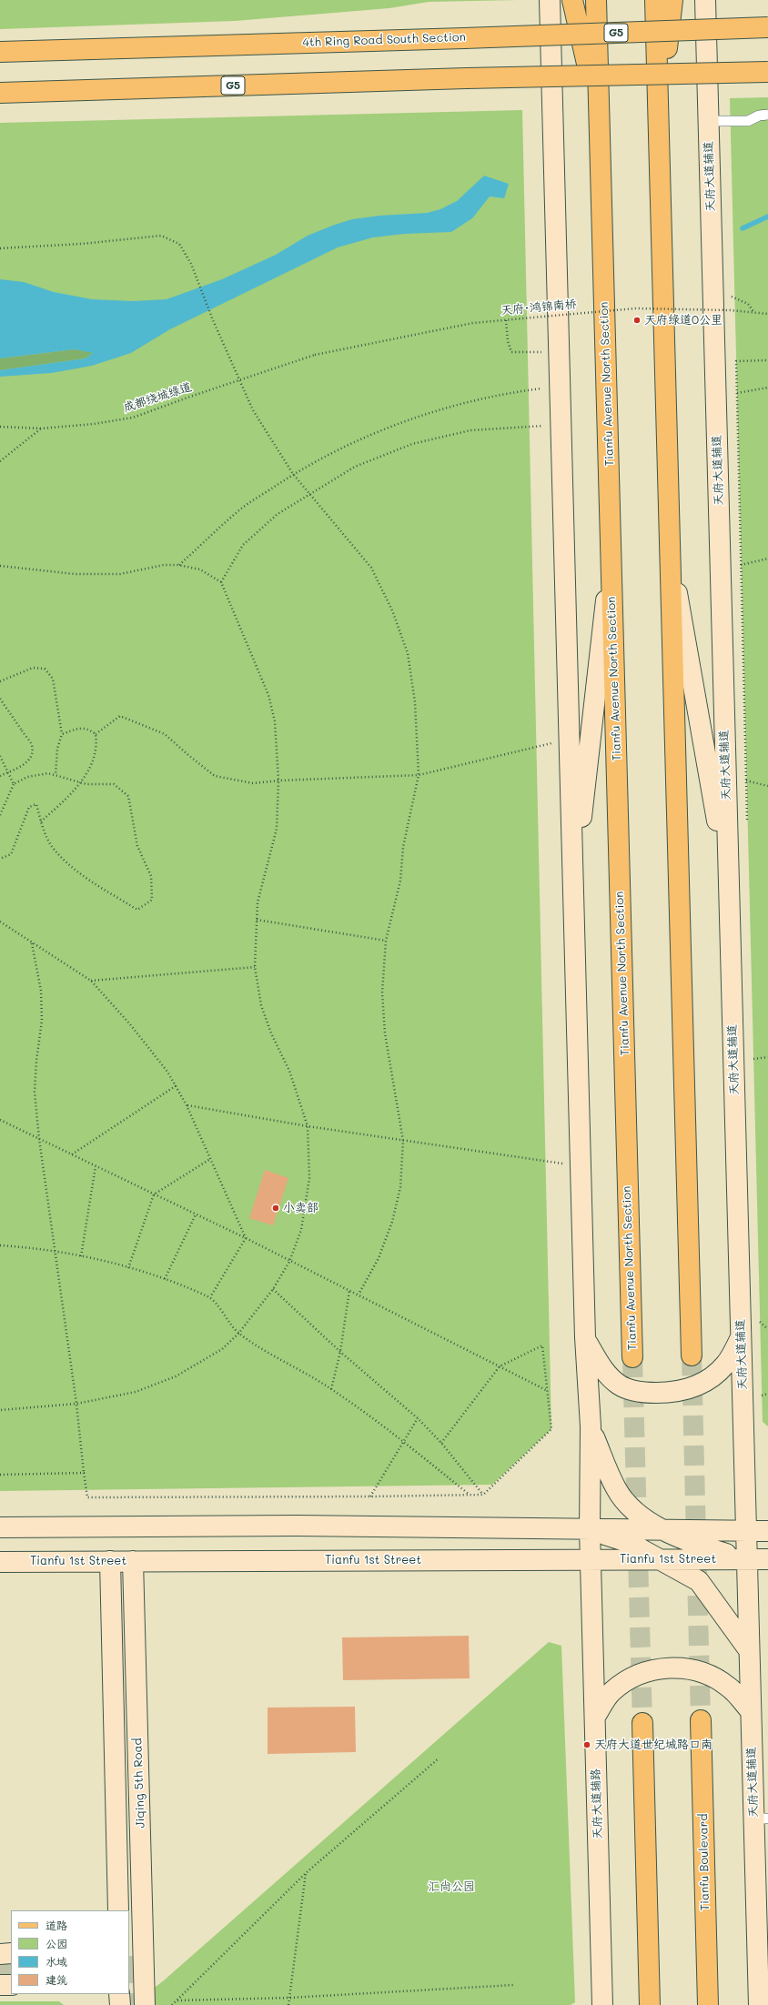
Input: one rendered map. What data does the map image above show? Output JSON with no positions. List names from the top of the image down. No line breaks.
{"streets":{"main road":["G5","4th Ring Road South Section","Tianfu Avenue North Section","Tianfu Boulevard"],"street":["天府大道辅道","Tianfu 1st Street","Jiqing 5th Road","天府大道辅路"],"path":["天府·鸿锦南桥","成都绕城绿道"]},"crossings":[["天府大道辅道","Tianfu 1st Street"],["天府·鸿锦南桥","成都绕城绿道"],["Tianfu 1st Street","Jiqing 5th Road"],["Tianfu 1st Street","天府大道辅路"]],"parks":["汇尚公园"],"places":["天府绿道0公里","小卖部","天府大道世纪城路口南"],"legend":["道路","公园","水域","建筑"]}
